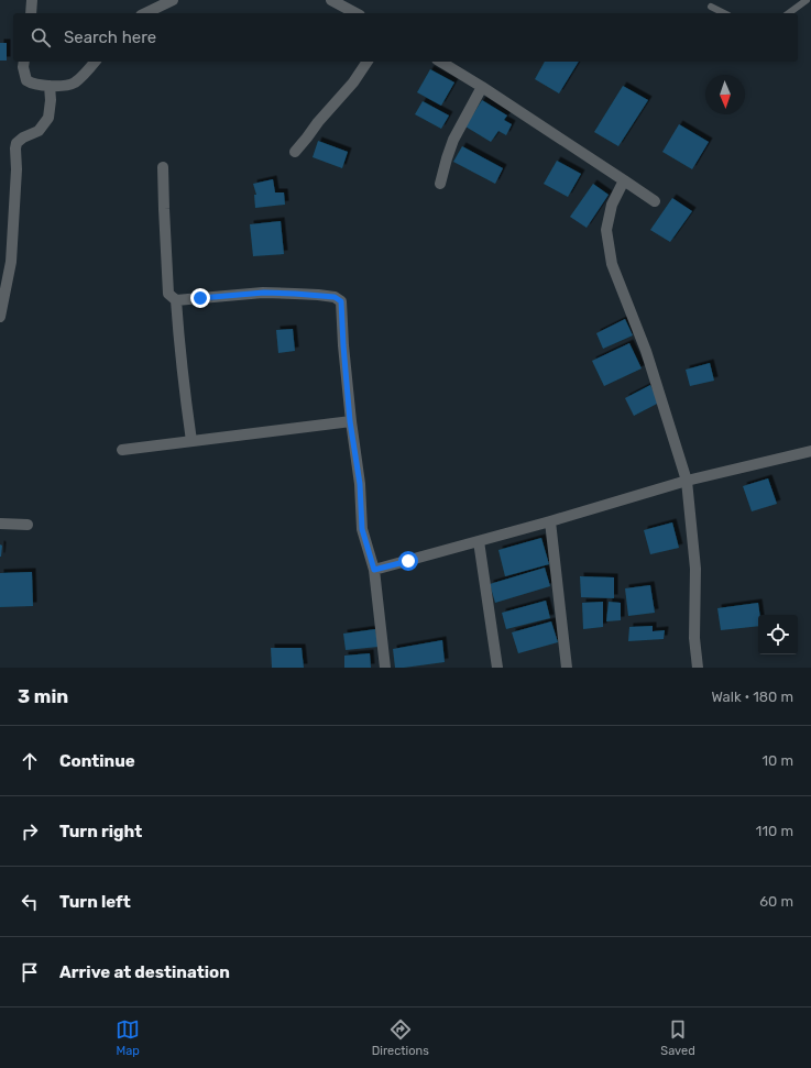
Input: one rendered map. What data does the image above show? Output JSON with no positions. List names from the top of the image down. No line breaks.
{"north":"bottom","page":{"search":"Search here","heading":["3 min","Walk · 180 m"],"list":[["Continue","10 m"],["Turn right","110 m"],["Turn left","60 m"],"Arrive at destination"],"nav":["Map","Directions","Saved"]}}
